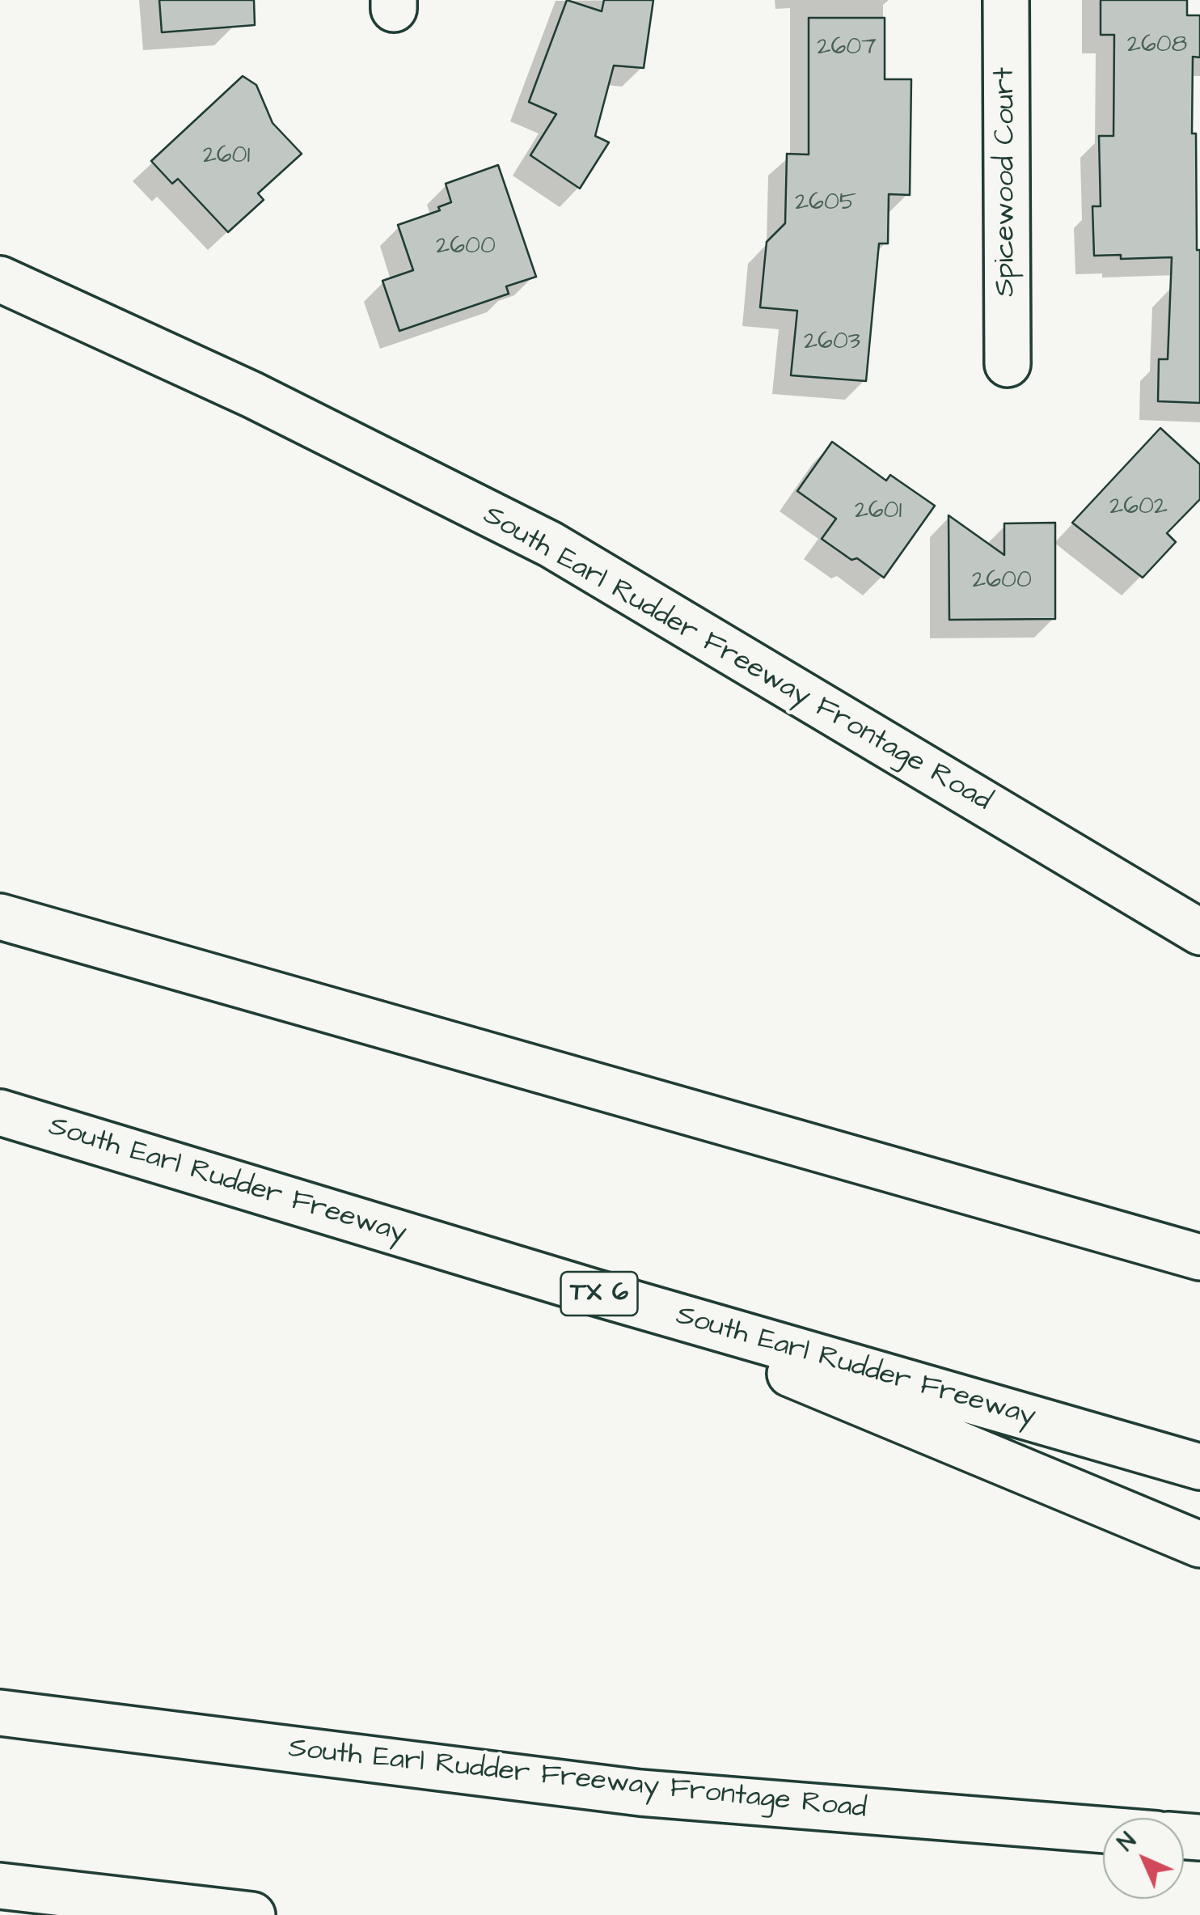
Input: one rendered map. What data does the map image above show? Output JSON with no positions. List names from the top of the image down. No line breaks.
{"streets":{"main road":["Spicewood Court","South Earl Rudder Freeway Frontage Road","South Earl Rudder Freeway","TX 6"]},"house_numbers":["2608","2607","2601","2605","2600","2603","2602","2601","2600"],"north":"top left"}
